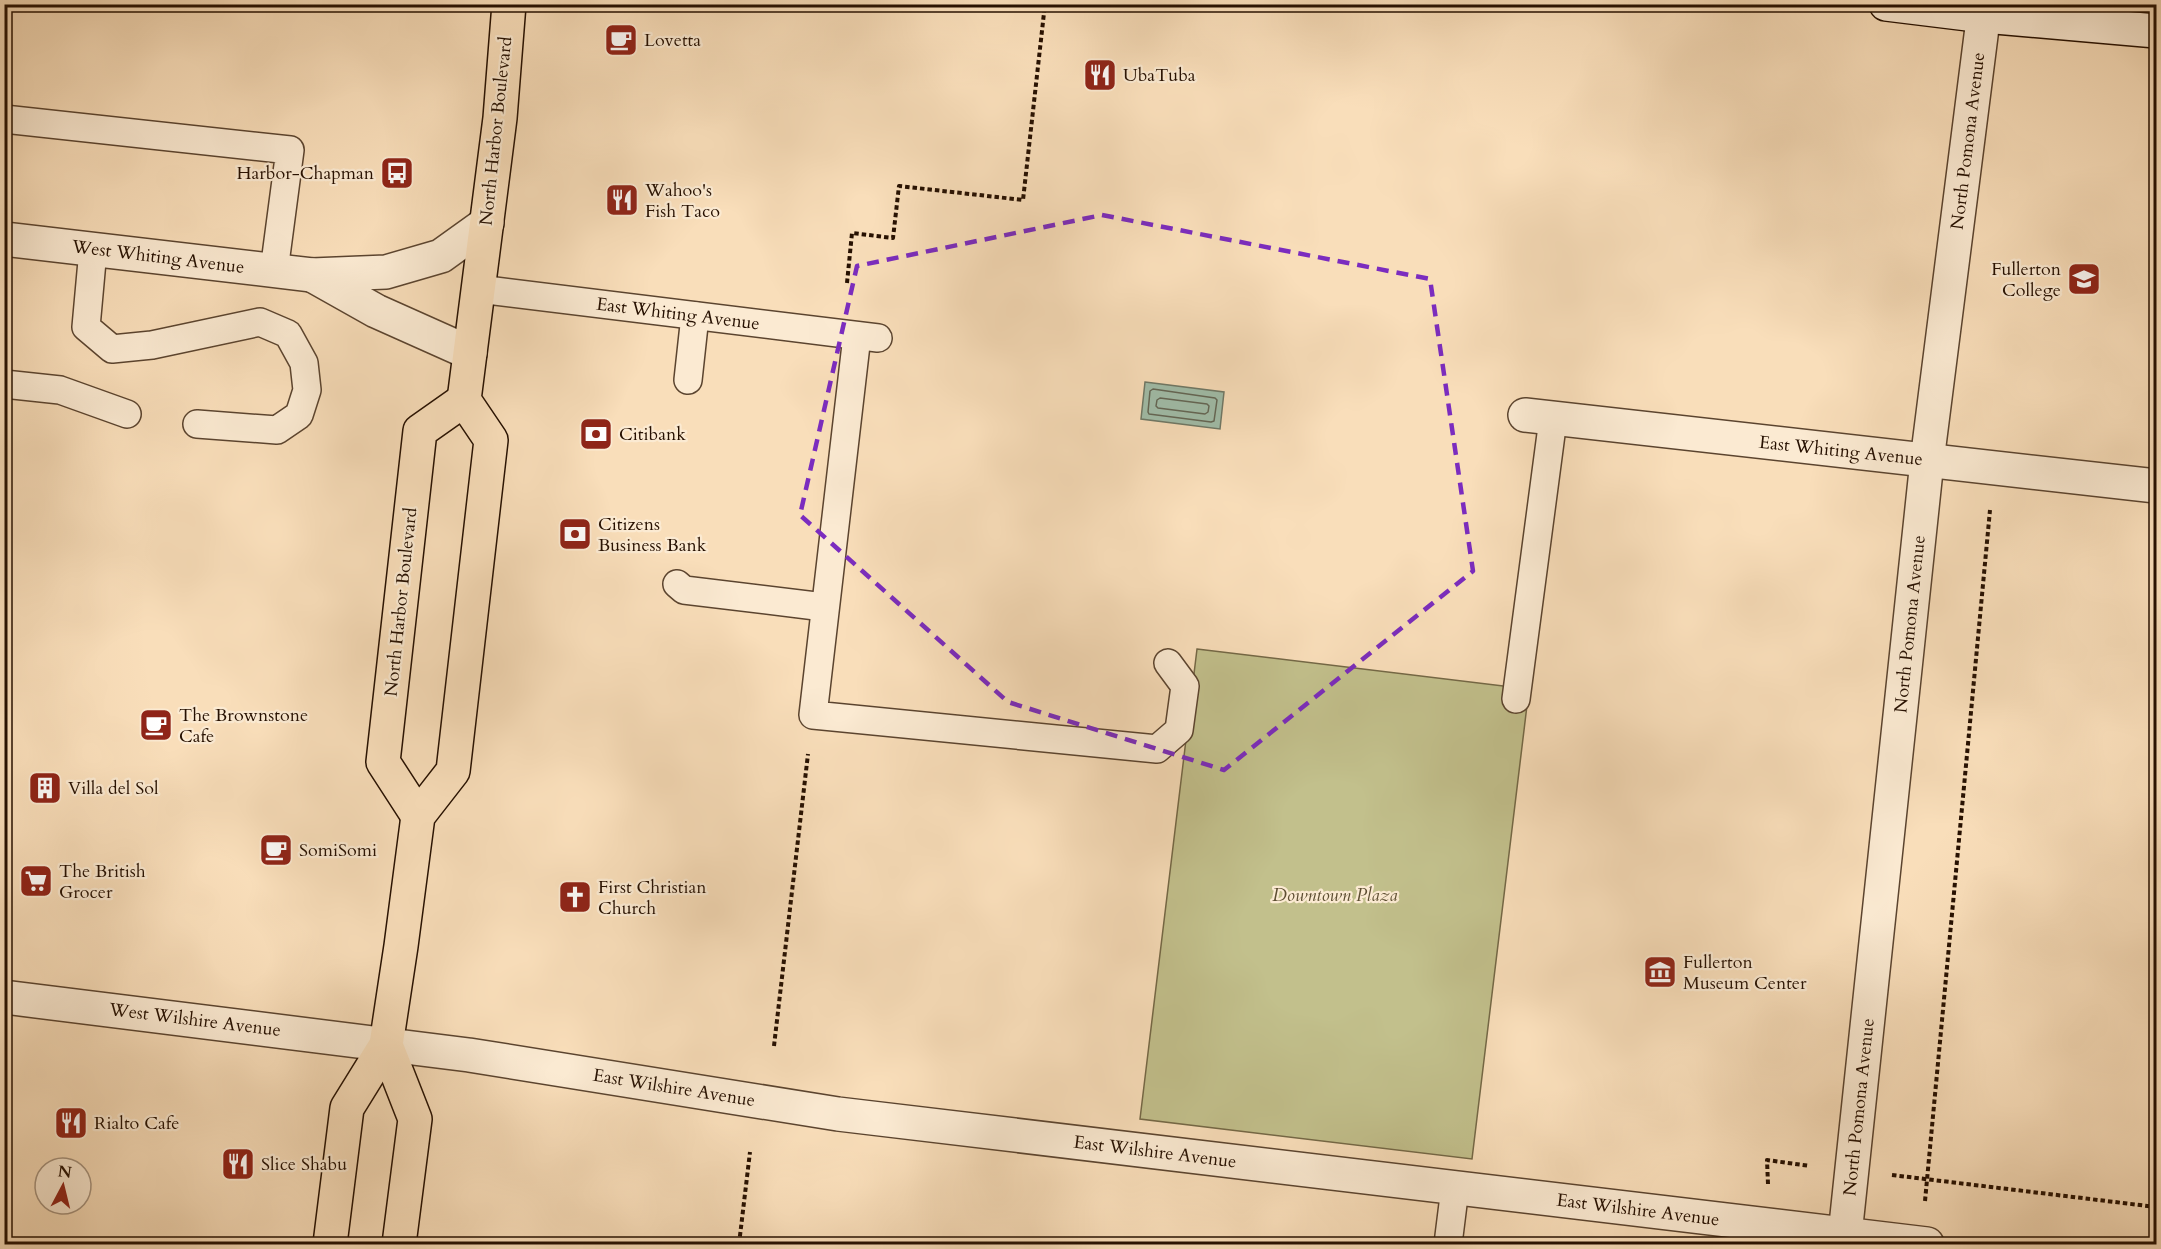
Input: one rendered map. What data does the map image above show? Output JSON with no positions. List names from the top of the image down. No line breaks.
{"streets":{"main road":["North Harbor Boulevard"],"street":["North Pomona Avenue","West Whiting Avenue","East Whiting Avenue","West Wilshire Avenue","East Wilshire Avenue"]},"crossings":[["North Harbor Boulevard","West Whiting Avenue"],["North Harbor Boulevard","East Whiting Avenue"],["North Pomona Avenue","East Whiting Avenue"],["North Pomona Avenue","East Wilshire Avenue"],["West Wilshire Avenue","East Wilshire Avenue"]],"parks":["Downtown Plaza"],"places":{"cafe":["Lovetta","The Brownstone Cafe","SomiSomi"],"restaurant":["UbaTuba","Wahoo's Fish Taco","Rialto Cafe","Slice Shabu"],"bus stop":["Harbor-Chapman"],"school or university":["Fullerton College"],"bank":["Citibank","Citizens Business Bank"],"building":["Villa del Sol"],"supermarket":["The British Grocer"],"church":["First Christian Church"],"museum":["Fullerton Museum Center"]},"north":"top"}
